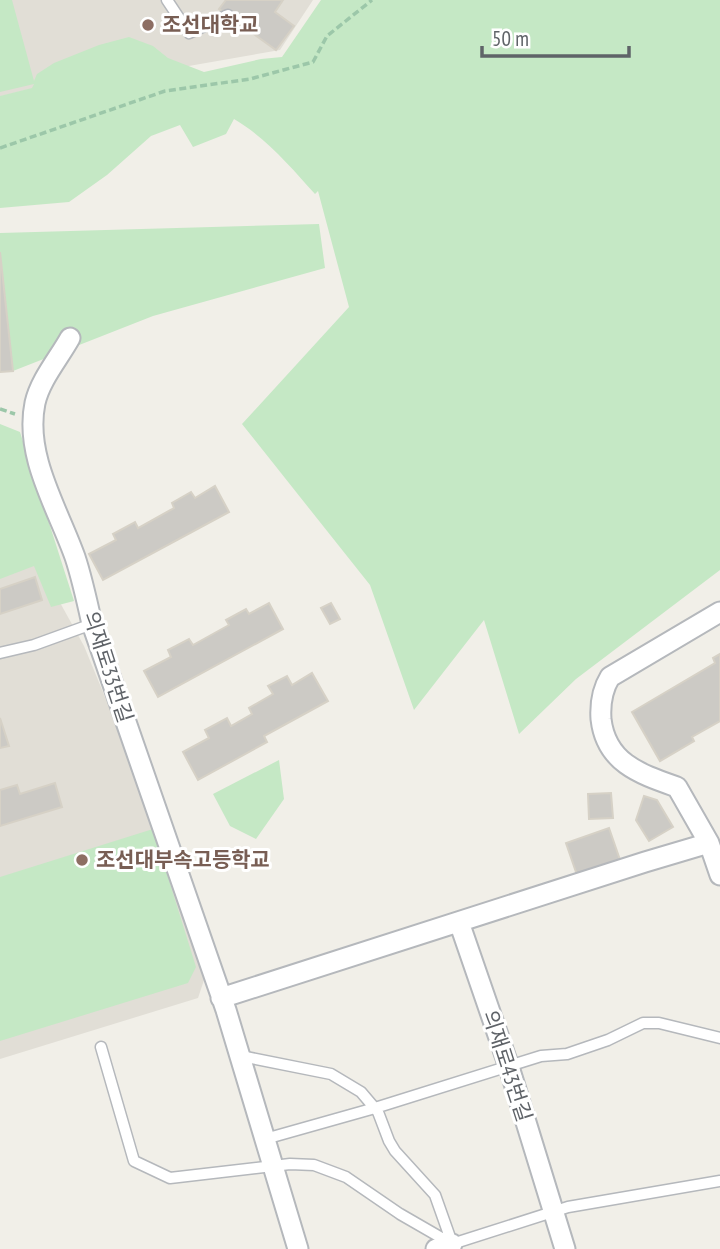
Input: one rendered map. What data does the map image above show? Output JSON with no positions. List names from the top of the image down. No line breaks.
{"streets":{"street":["의재로33번길","의재로43번길"]},"places":["조선대학교","조선대부속고등학교"],"scale_bar":"50 m"}
